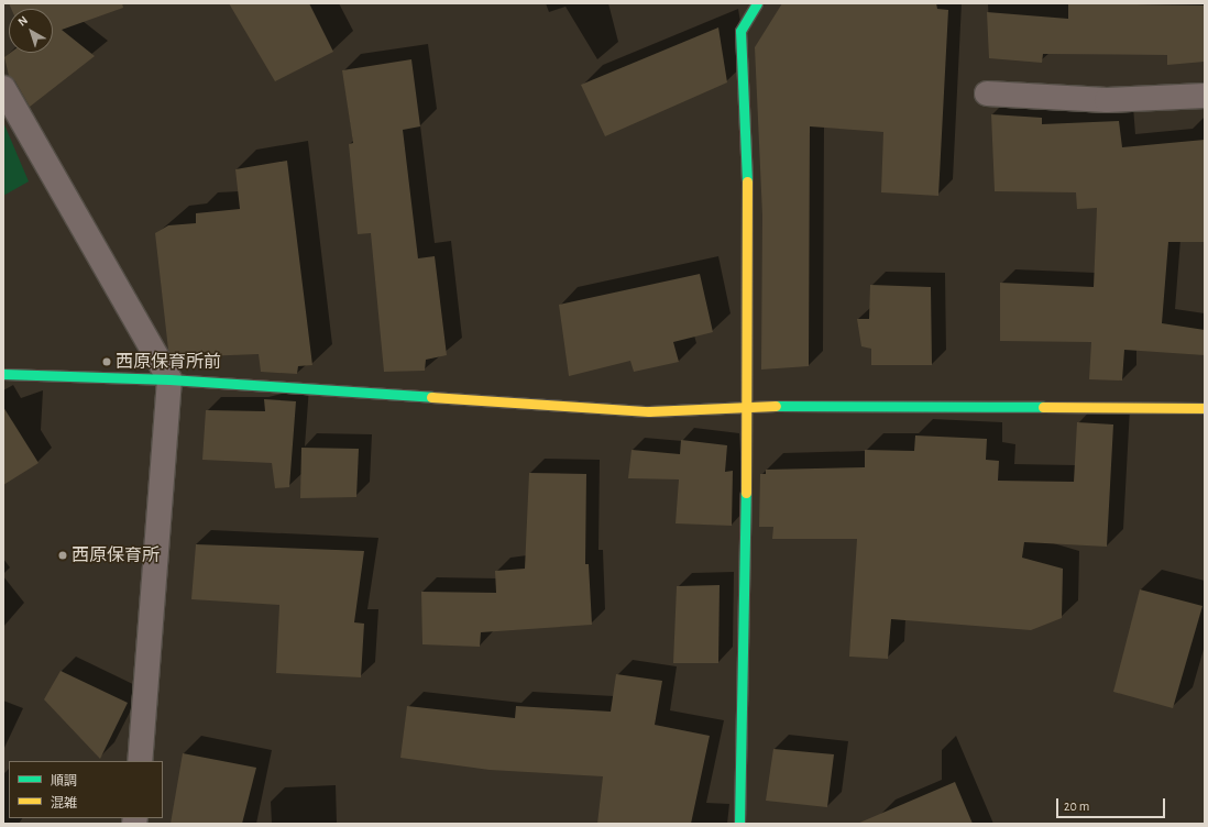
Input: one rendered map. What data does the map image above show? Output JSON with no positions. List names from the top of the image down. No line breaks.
{"places":["西原保育所前","西原保育所"],"legend":["順調","混雑"],"scale_bar":"20 m","north":"top left"}
